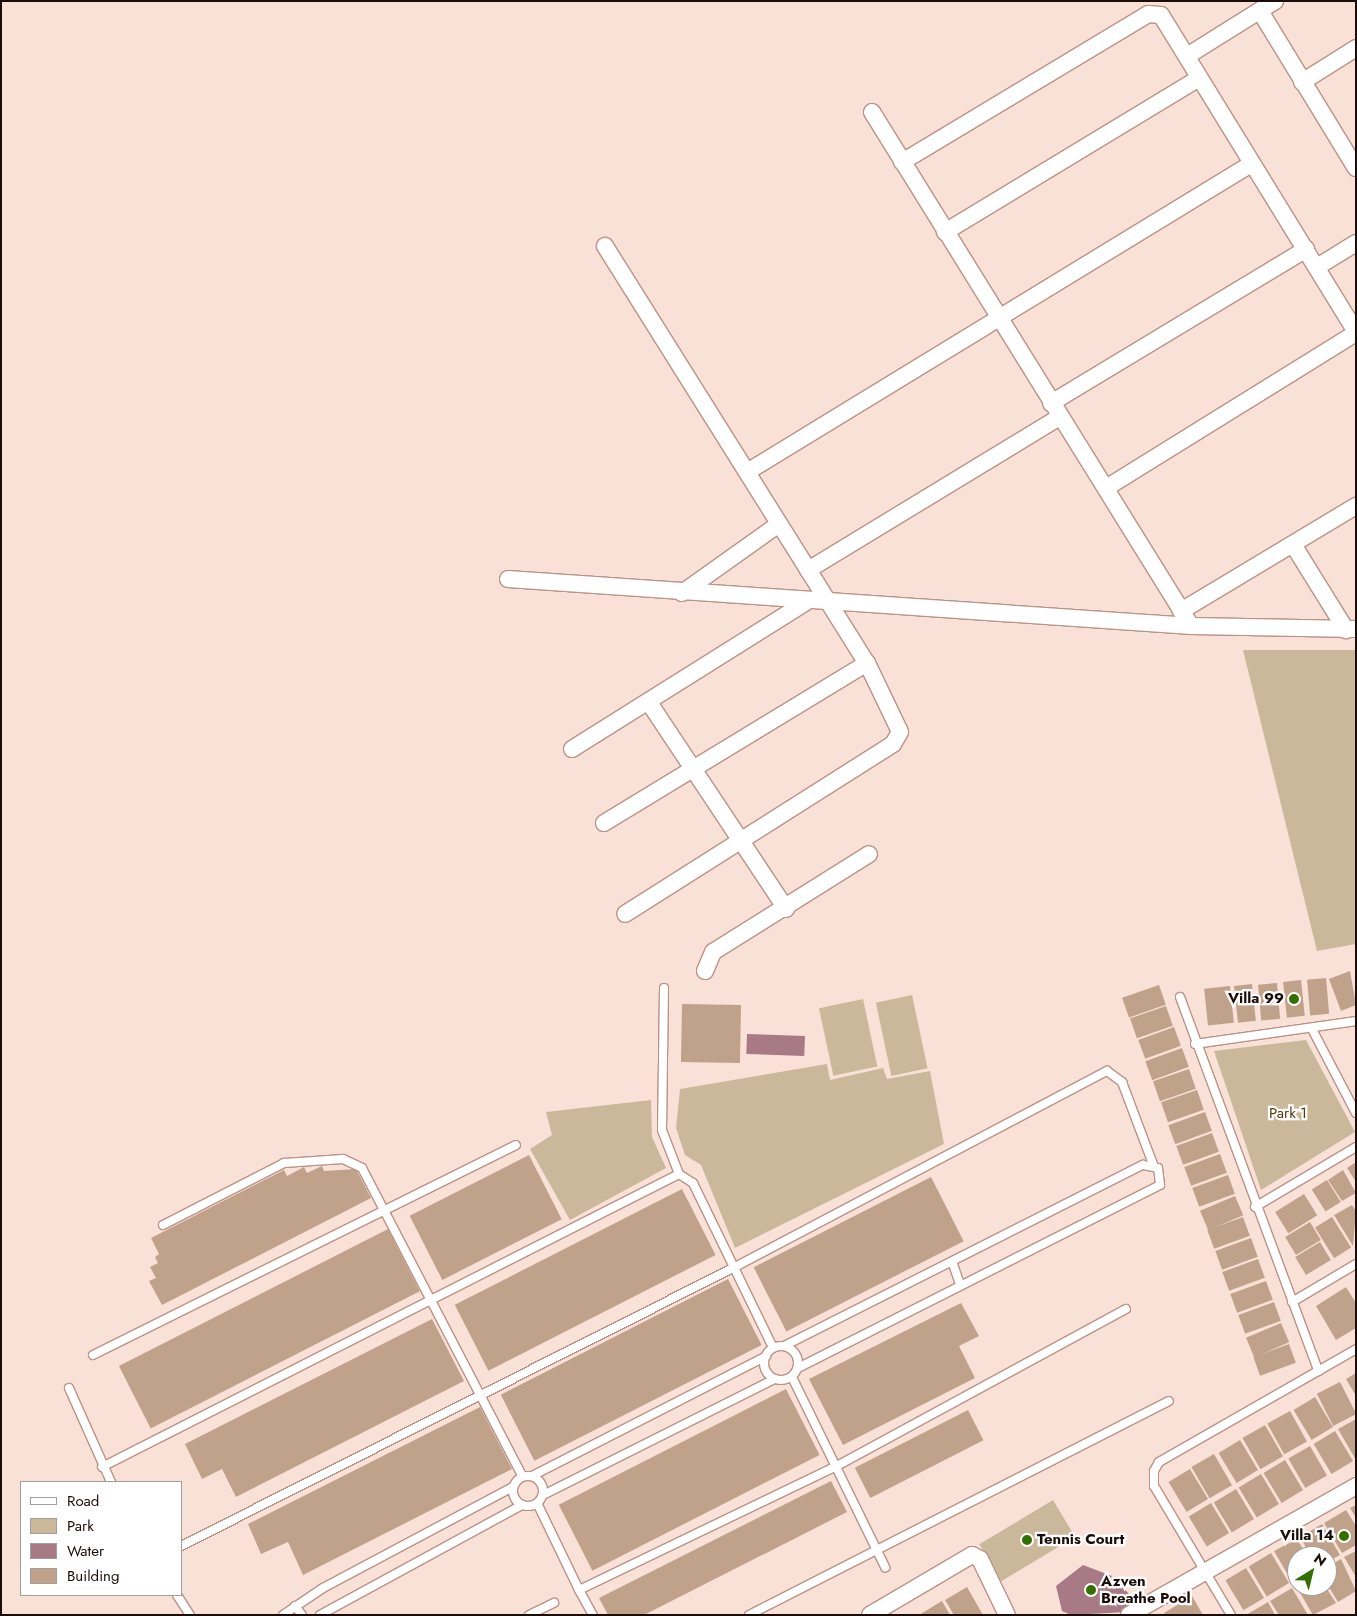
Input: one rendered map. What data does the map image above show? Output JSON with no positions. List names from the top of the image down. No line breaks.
{"parks":["Park 1"],"places":["Villa 99","Villa 14","Tennis Court","Azven Breathe Pool"],"legend":["Road","Park","Water","Building"],"north":"top right"}
